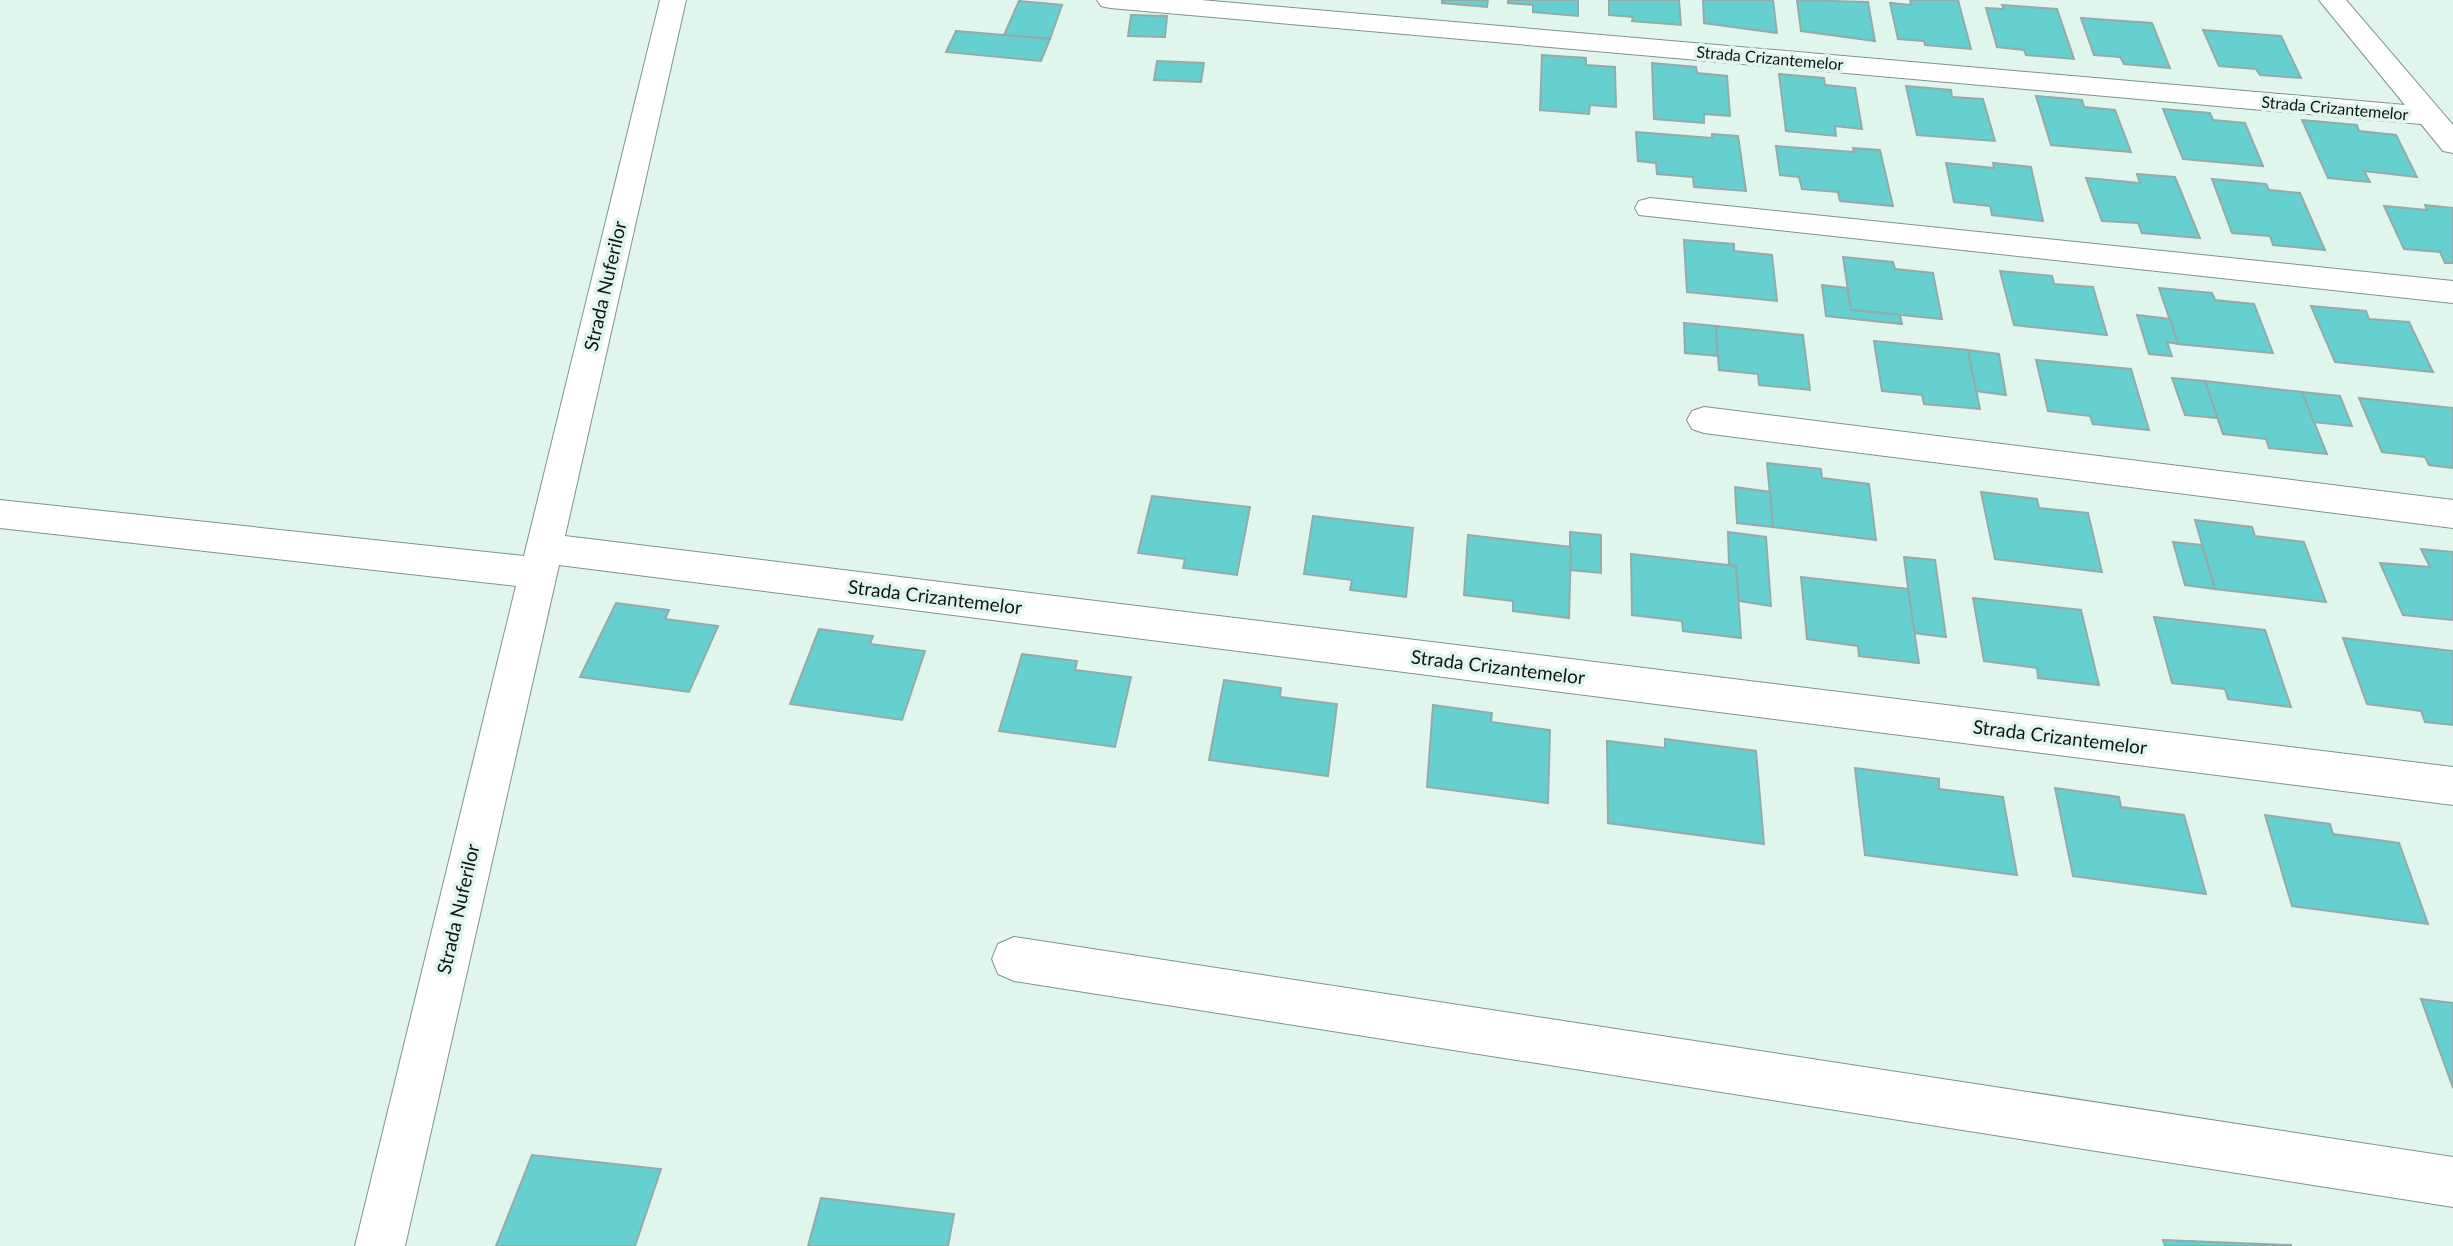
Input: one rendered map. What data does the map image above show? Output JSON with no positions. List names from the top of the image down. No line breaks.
{"streets":{"street":["Strada Crizantemelor","Strada Nuferilor"]},"crossings":[["Strada Crizantemelor","Strada Nuferilor"]]}
